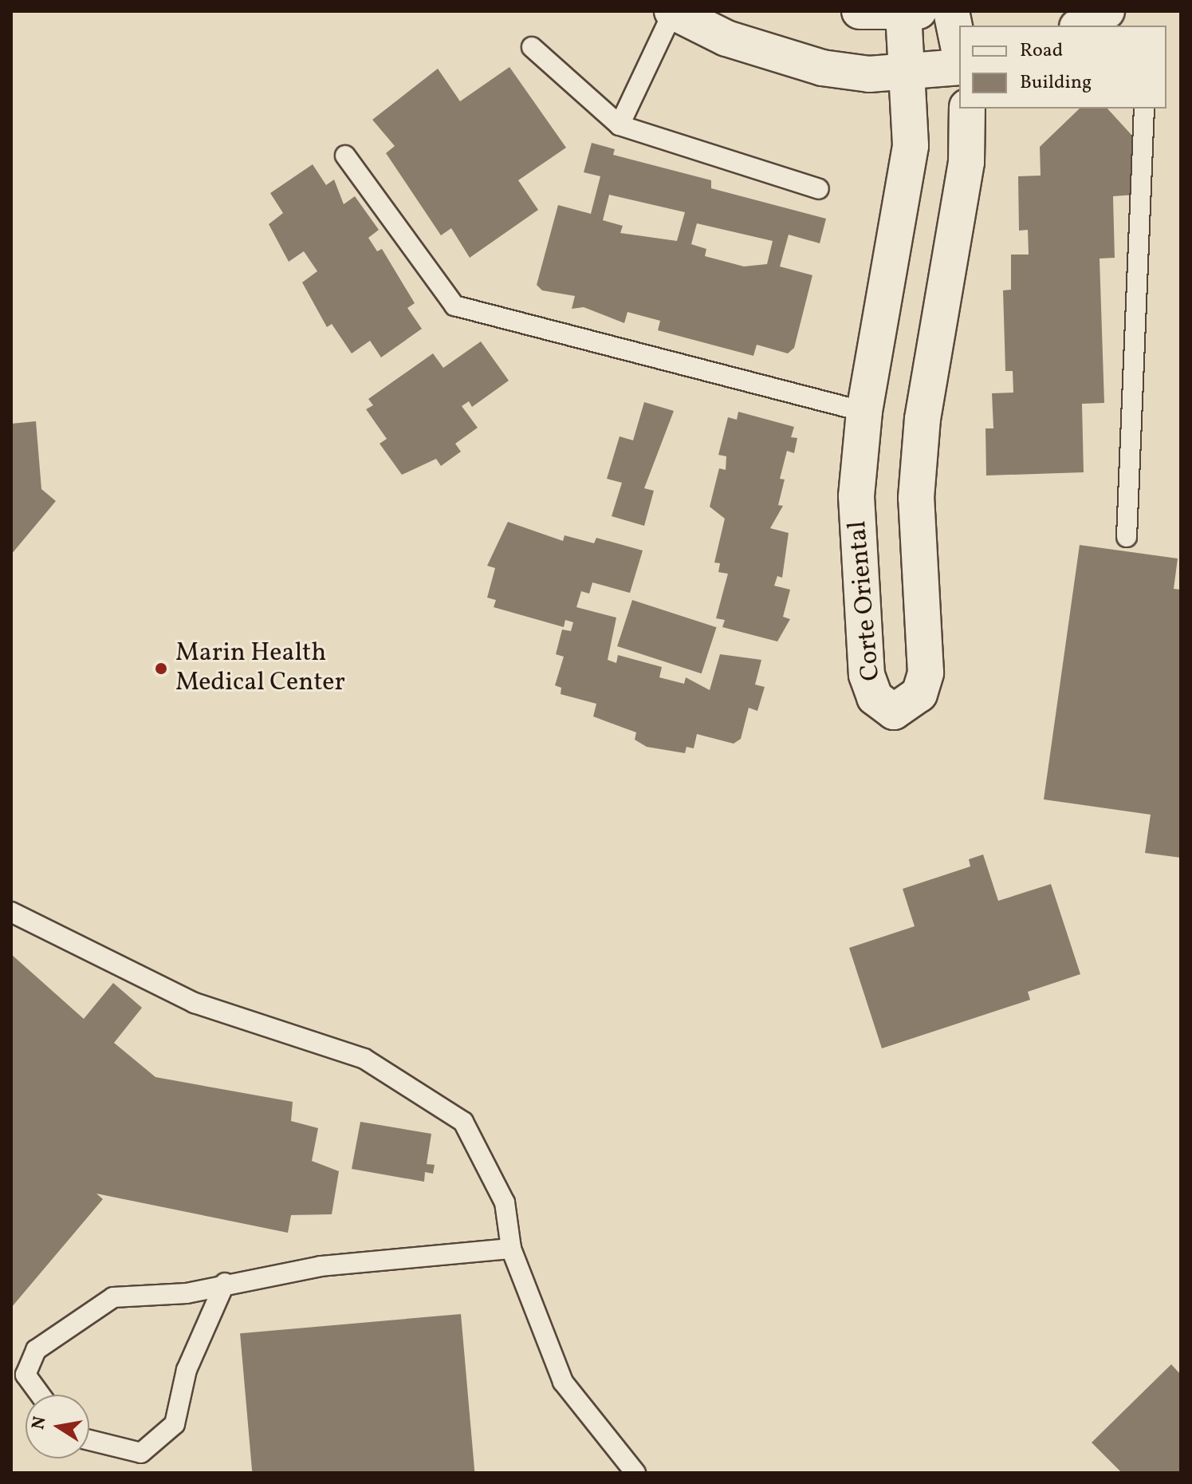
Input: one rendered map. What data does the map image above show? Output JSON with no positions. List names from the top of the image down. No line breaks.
{"streets":{"street":["Corte Oriental"]},"places":["Marin Health Medical Center"],"legend":["Road","Building"],"north":"left"}
